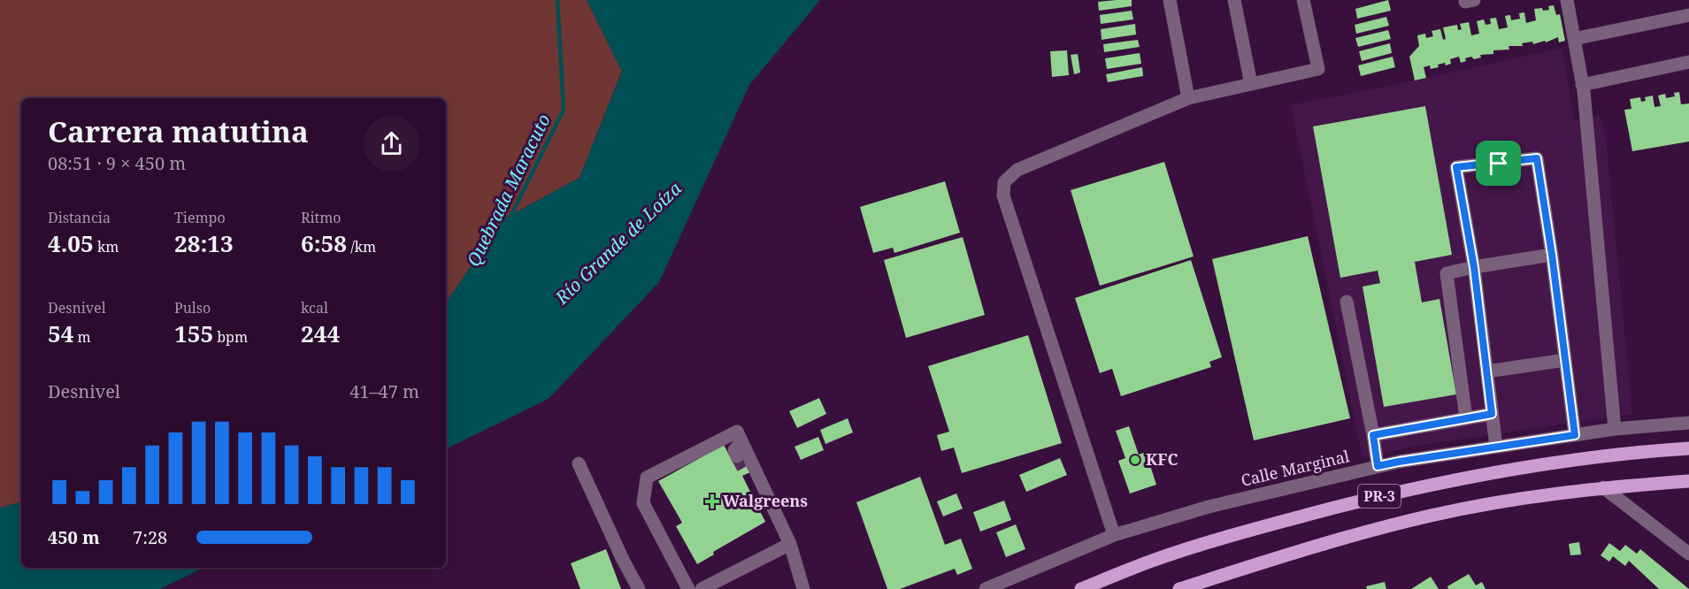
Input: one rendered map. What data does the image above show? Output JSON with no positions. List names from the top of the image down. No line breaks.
{"streets":{"main road":["PR-3"],"street":["Calle Marginal"]},"water":["Quebrada Maracuto","Río Grande de Loíza"],"places":{"other":["KFC"],"health":["Walgreens"]},"page":{"heading":["Carrera matutina","08:51 · 9 × 450 m"],"stats":[["Distancia","4.05 km"],["Tiempo","28:13"],["Ritmo","6:58 /km"],["Desnivel","54 m"],["Pulso","155 bpm"],["kcal","244"]],"chart":["Desnivel","41–47 m"],"list":[{"name":"450 m","note":"7:28"}]}}
